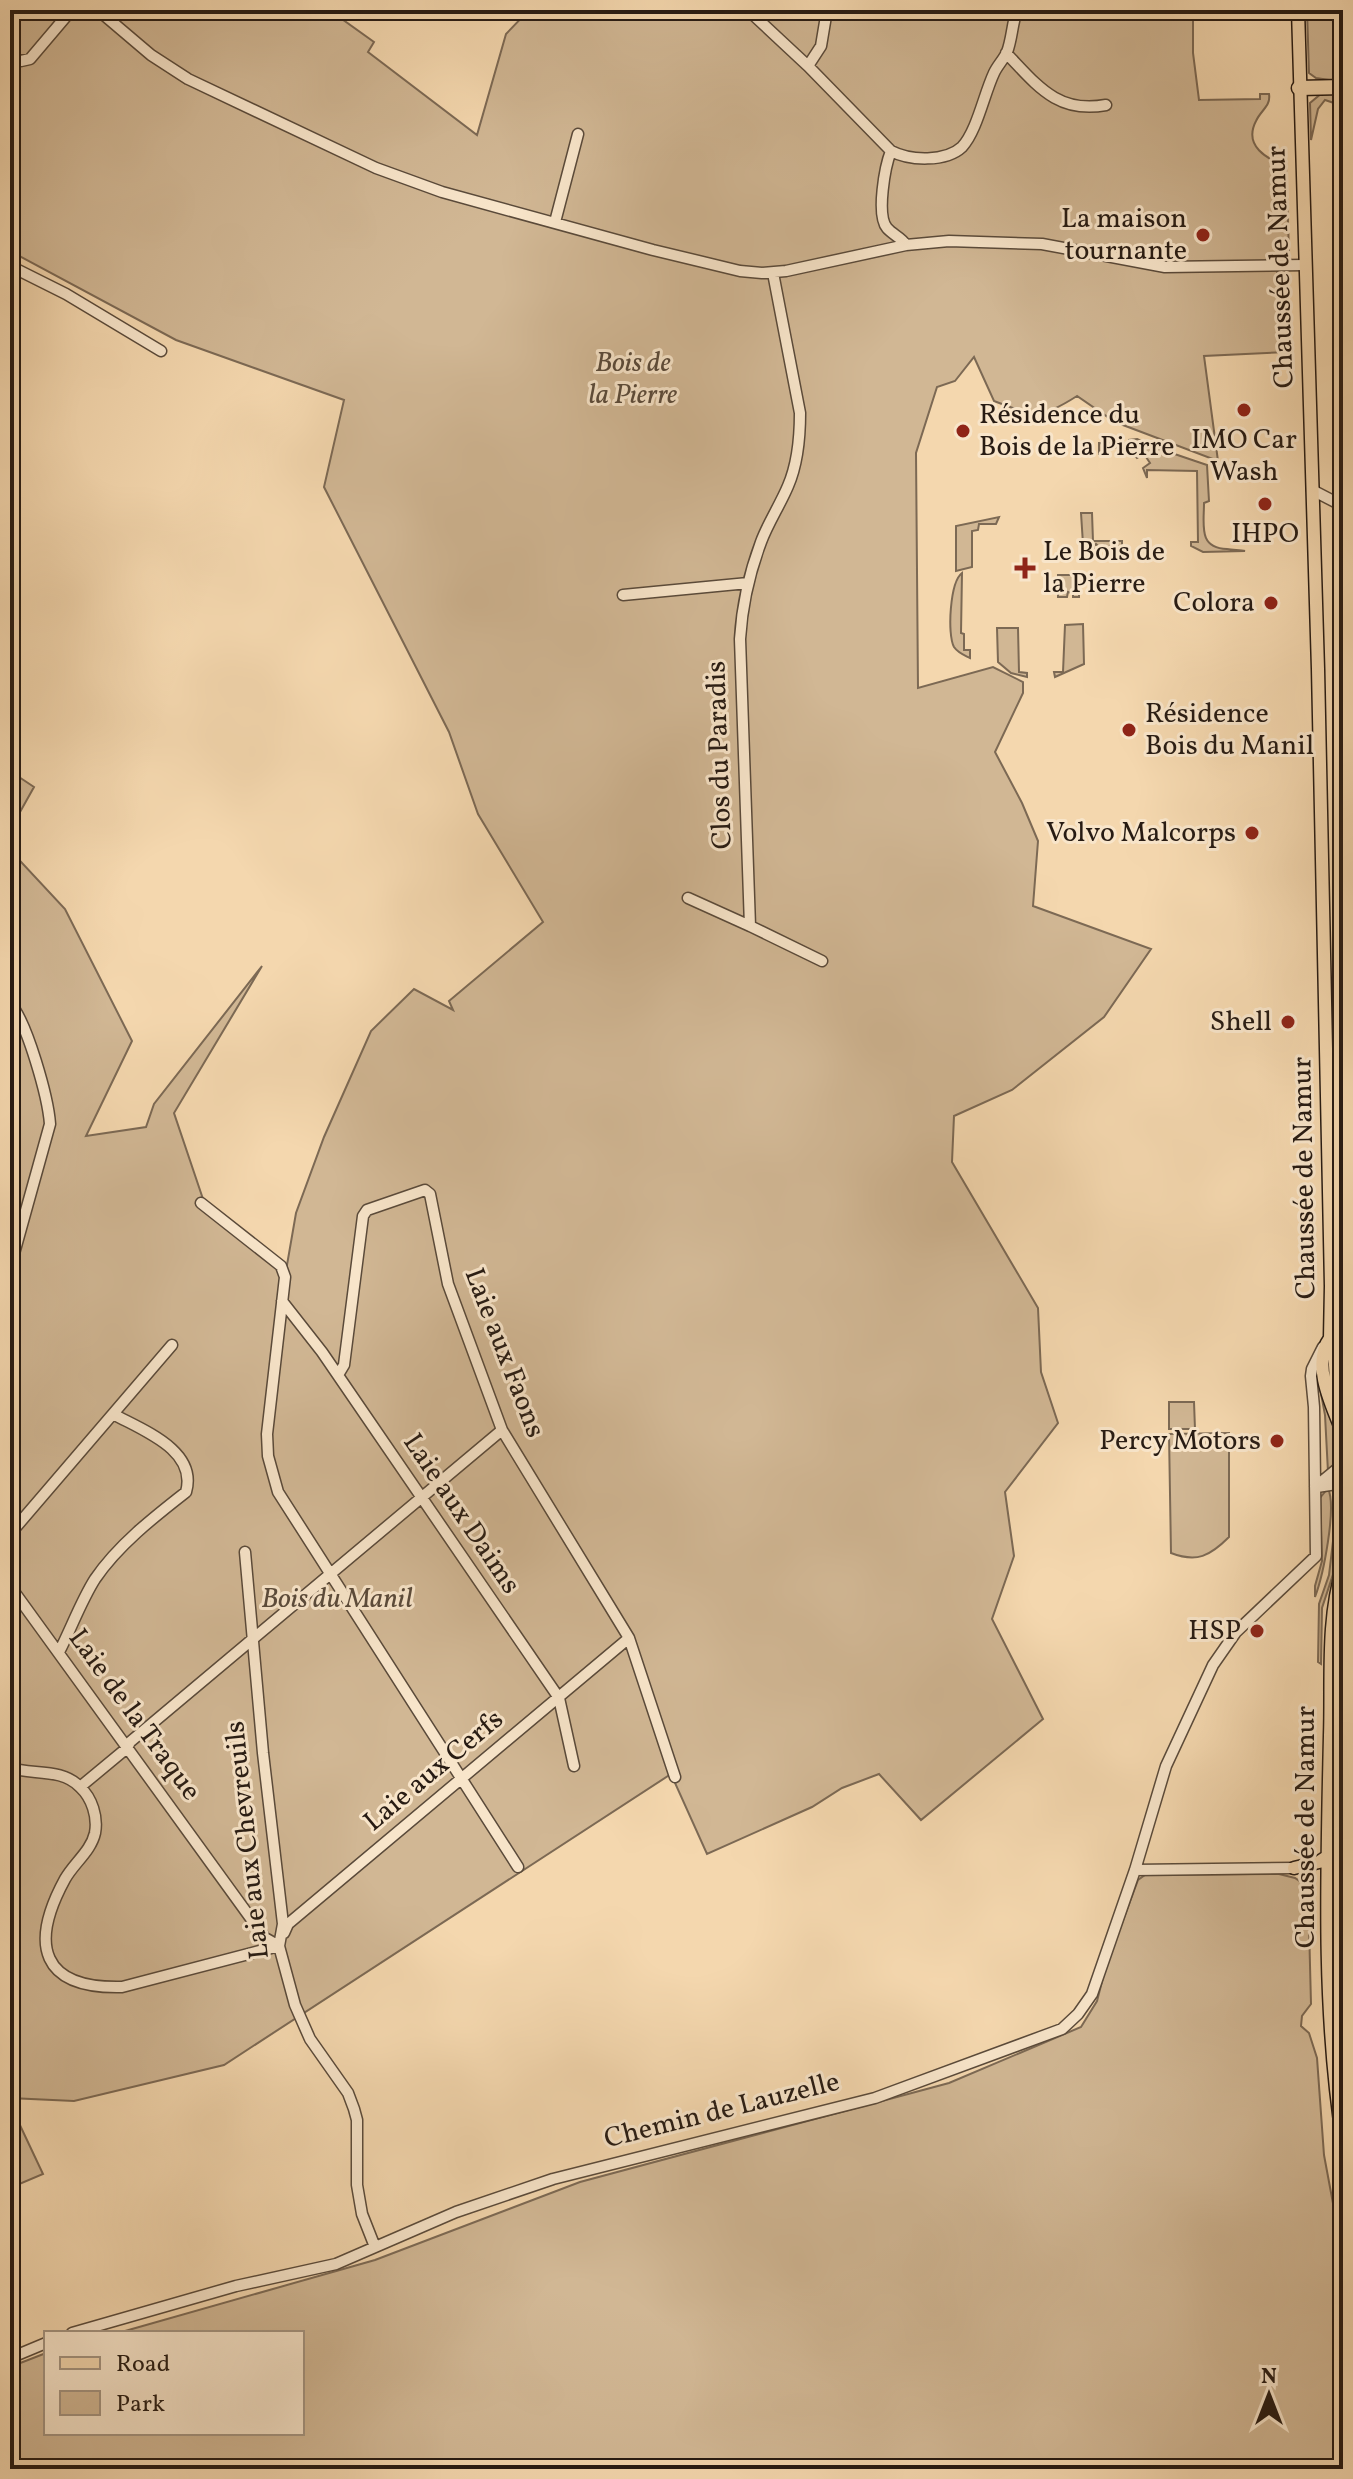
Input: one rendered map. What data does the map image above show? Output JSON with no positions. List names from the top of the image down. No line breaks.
{"streets":{"main road":["Chaussée de Namur"],"street":["Clos du Paradis","Laie aux Faons","Laie aux Daims","Laie de la Traque","Laie aux Cerfs","Laie aux Chevreuils","Chemin de Lauzelle"]},"crossings":[["Chaussée de Namur","Chemin de Lauzelle"],["Laie aux Faons","Laie aux Daims"],["Laie aux Faons","Laie aux Cerfs"],["Laie aux Daims","Laie aux Cerfs"],["Laie de la Traque","Laie aux Cerfs"],["Laie de la Traque","Laie aux Chevreuils"],["Laie aux Cerfs","Laie aux Chevreuils"],["Laie aux Chevreuils","Chemin de Lauzelle"]],"parks":["Bois de la Pierre","Bois du Manil"],"places":{"other":["La maison tournante","IMO Car Wash","Résidence du Bois de la Pierre","IHPO","Colora","Résidence Bois du Manil","Volvo Malcorps","Shell","Percy Motors","HSP"],"health":["Le Bois de la Pierre"]},"legend":["Road","Park"],"north":"top"}
